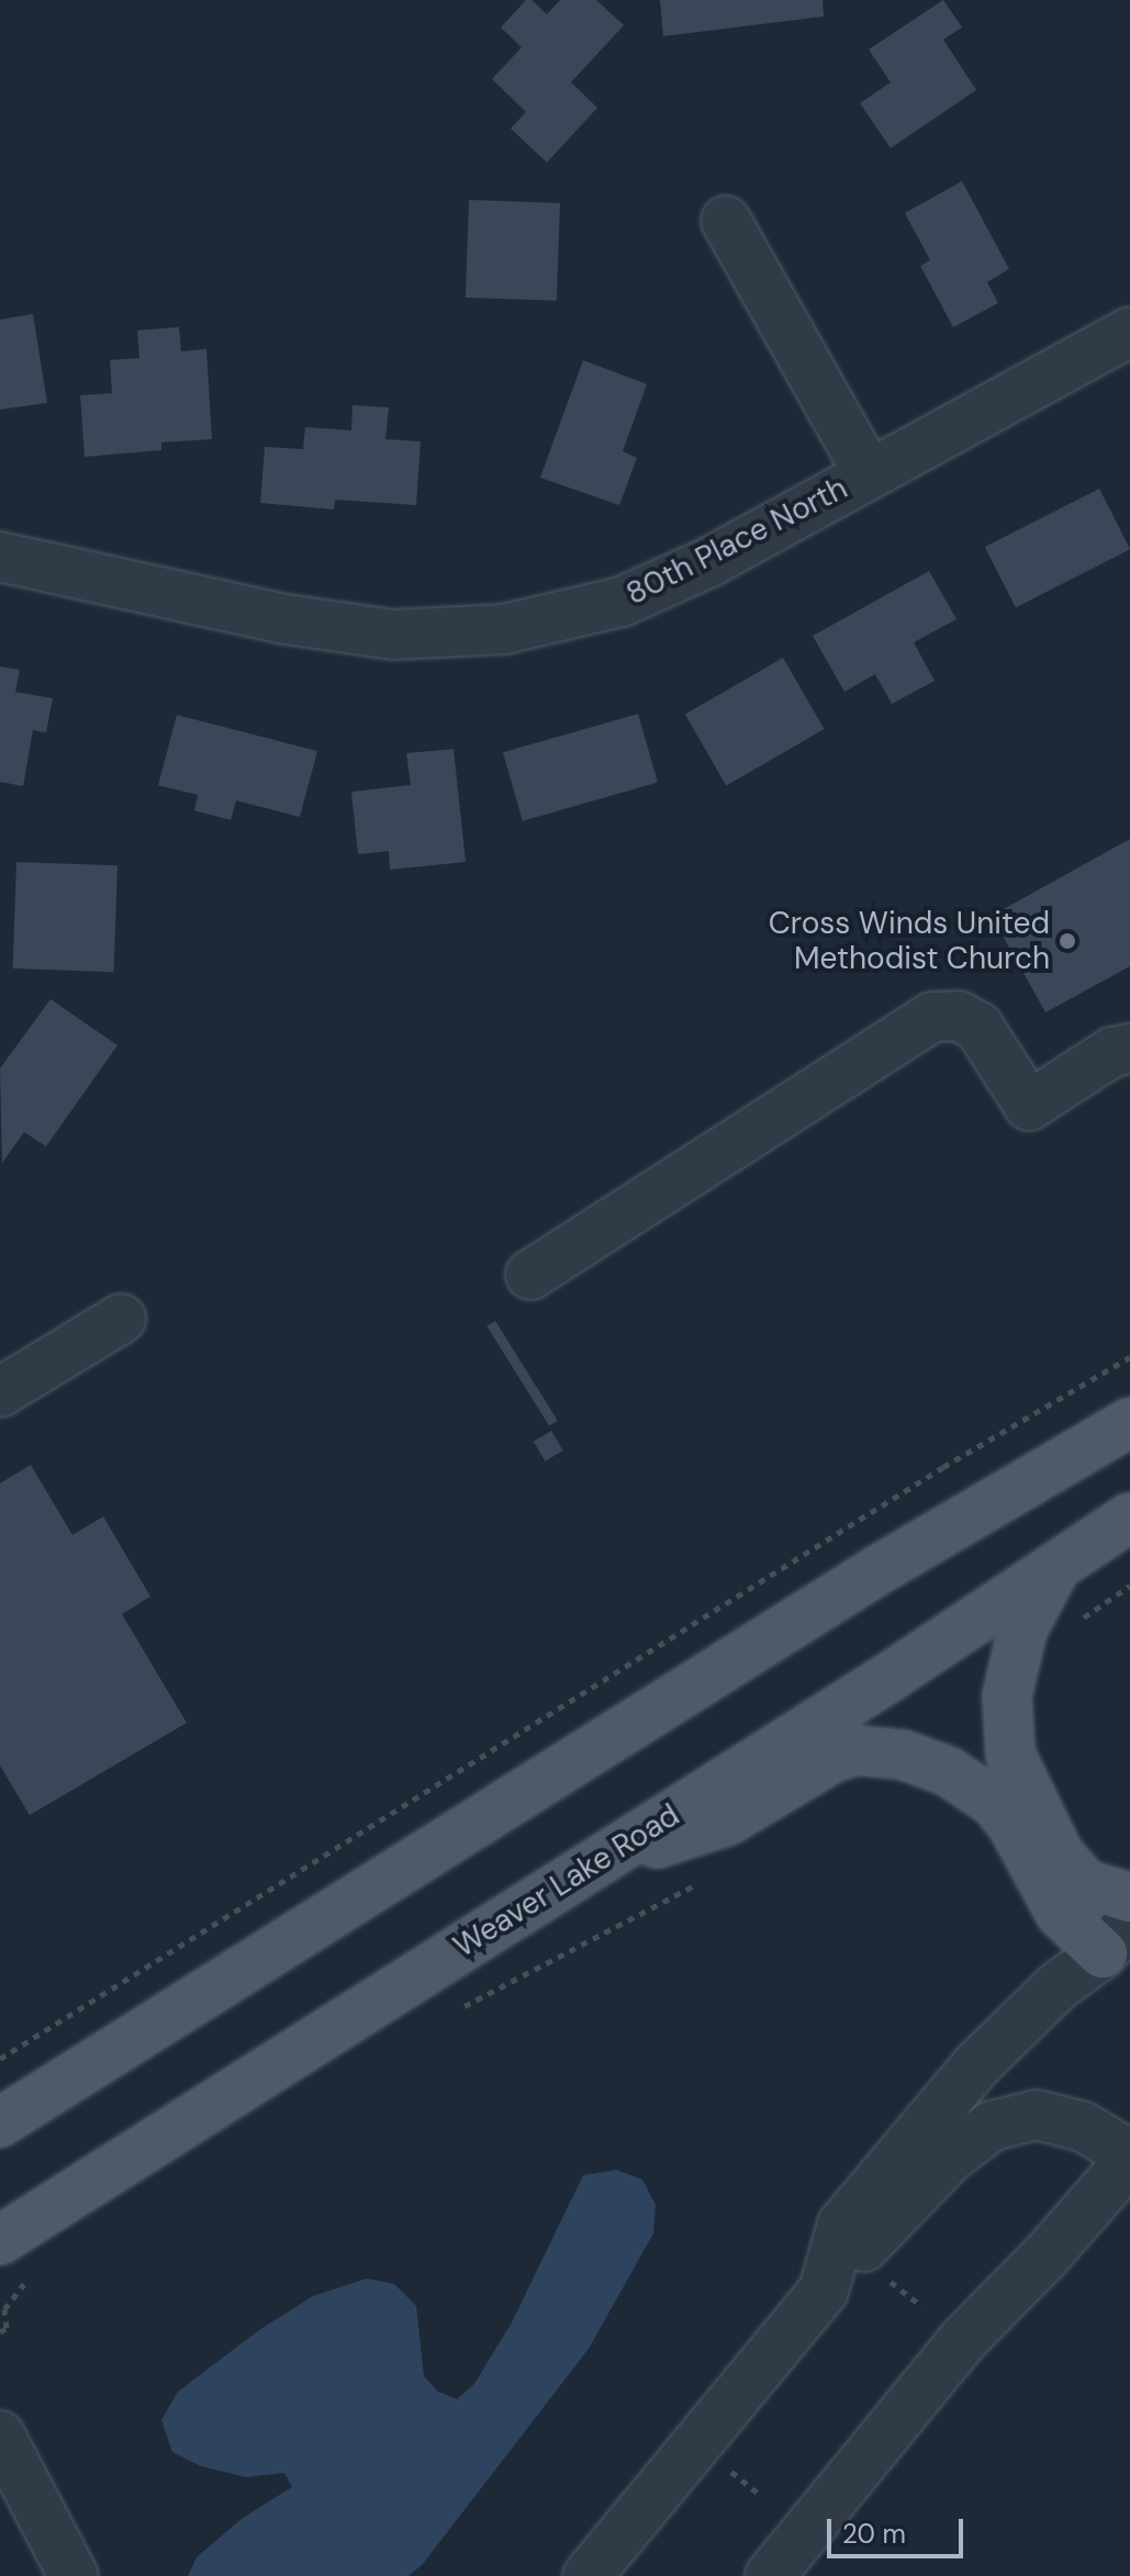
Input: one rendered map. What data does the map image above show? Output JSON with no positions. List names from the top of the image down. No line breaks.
{"streets":{"main road":["Weaver Lake Road"],"street":["80th Place North"]},"places":["Cross Winds United Methodist Church"],"scale_bar":"20 m"}
